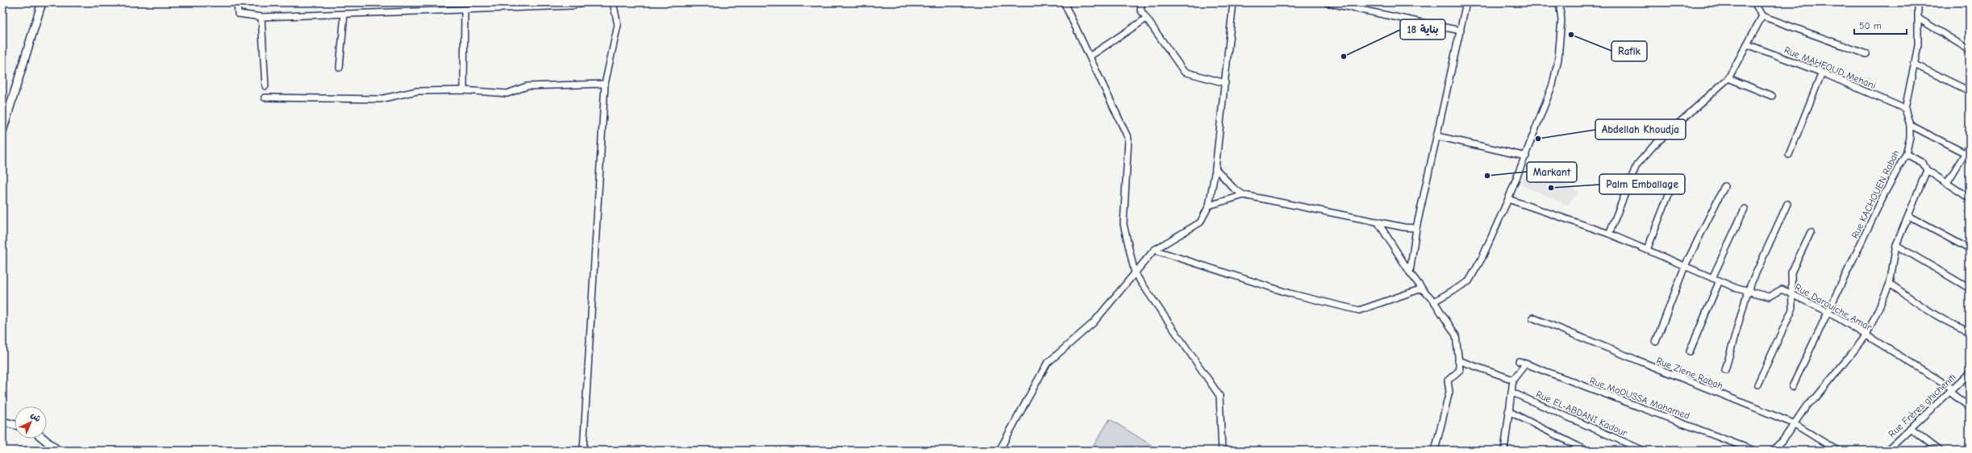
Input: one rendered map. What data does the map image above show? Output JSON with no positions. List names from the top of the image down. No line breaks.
{"streets":{"street":["Rue MAHFOUD Mehani","Rue KACHOUEN Rabah","Rue Darouiche Amar","Rue Ziene Rabah","Rue MoOUSSA Mohamed","Rue Frères ghicheniti","Rue EL-ABDANI Kadour"]},"crossings":[["Rue MAHFOUD Mehani","Rue KACHOUEN Rabah"],["Rue KACHOUEN Rabah","Rue Darouiche Amar"],["Rue Darouiche Amar","Rue Frères ghicheniti"]],"places":["Rafik","بناية 18","Abdellah Khoudja","Markant","Palm Emballage"],"scale_bar":"50 m","north":"top right"}
